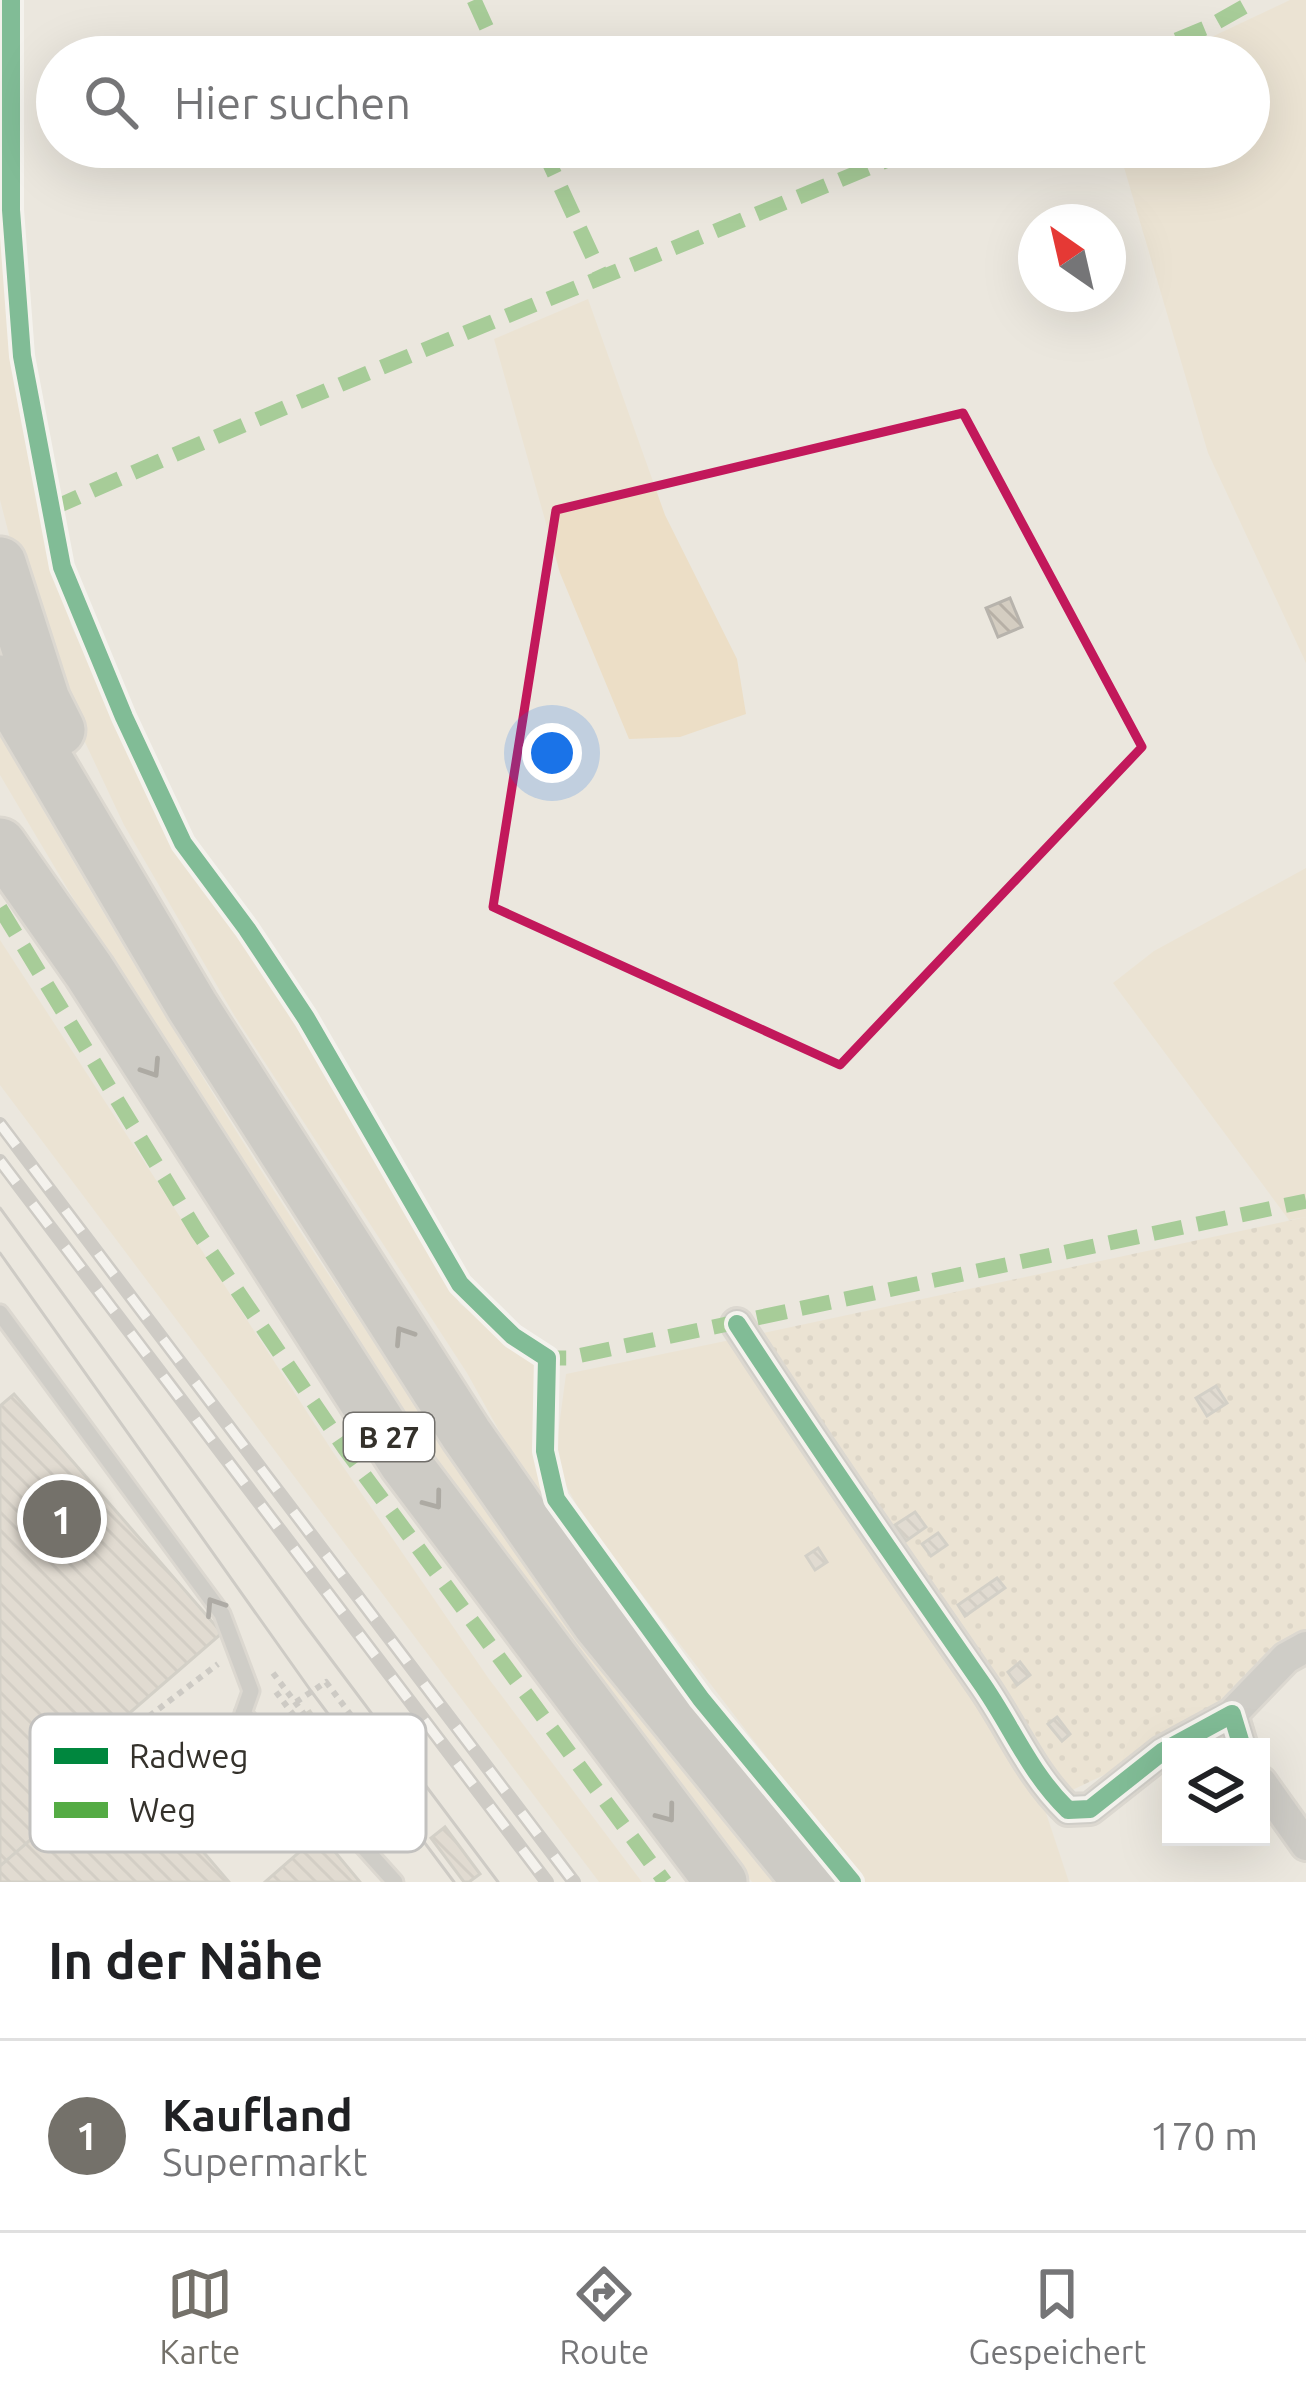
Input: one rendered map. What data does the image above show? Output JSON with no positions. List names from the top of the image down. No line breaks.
{"streets":{"highway":["B 27"]},"legend":["Radweg","Weg"],"north":"top left","page":{"search":"Hier suchen","pins":"1","heading":"In der Nähe","list":[{"mark":"1","name":"Kaufland","note":"Supermarkt","value":"170 m"}],"nav":["Karte","Route","Gespeichert"]}}
